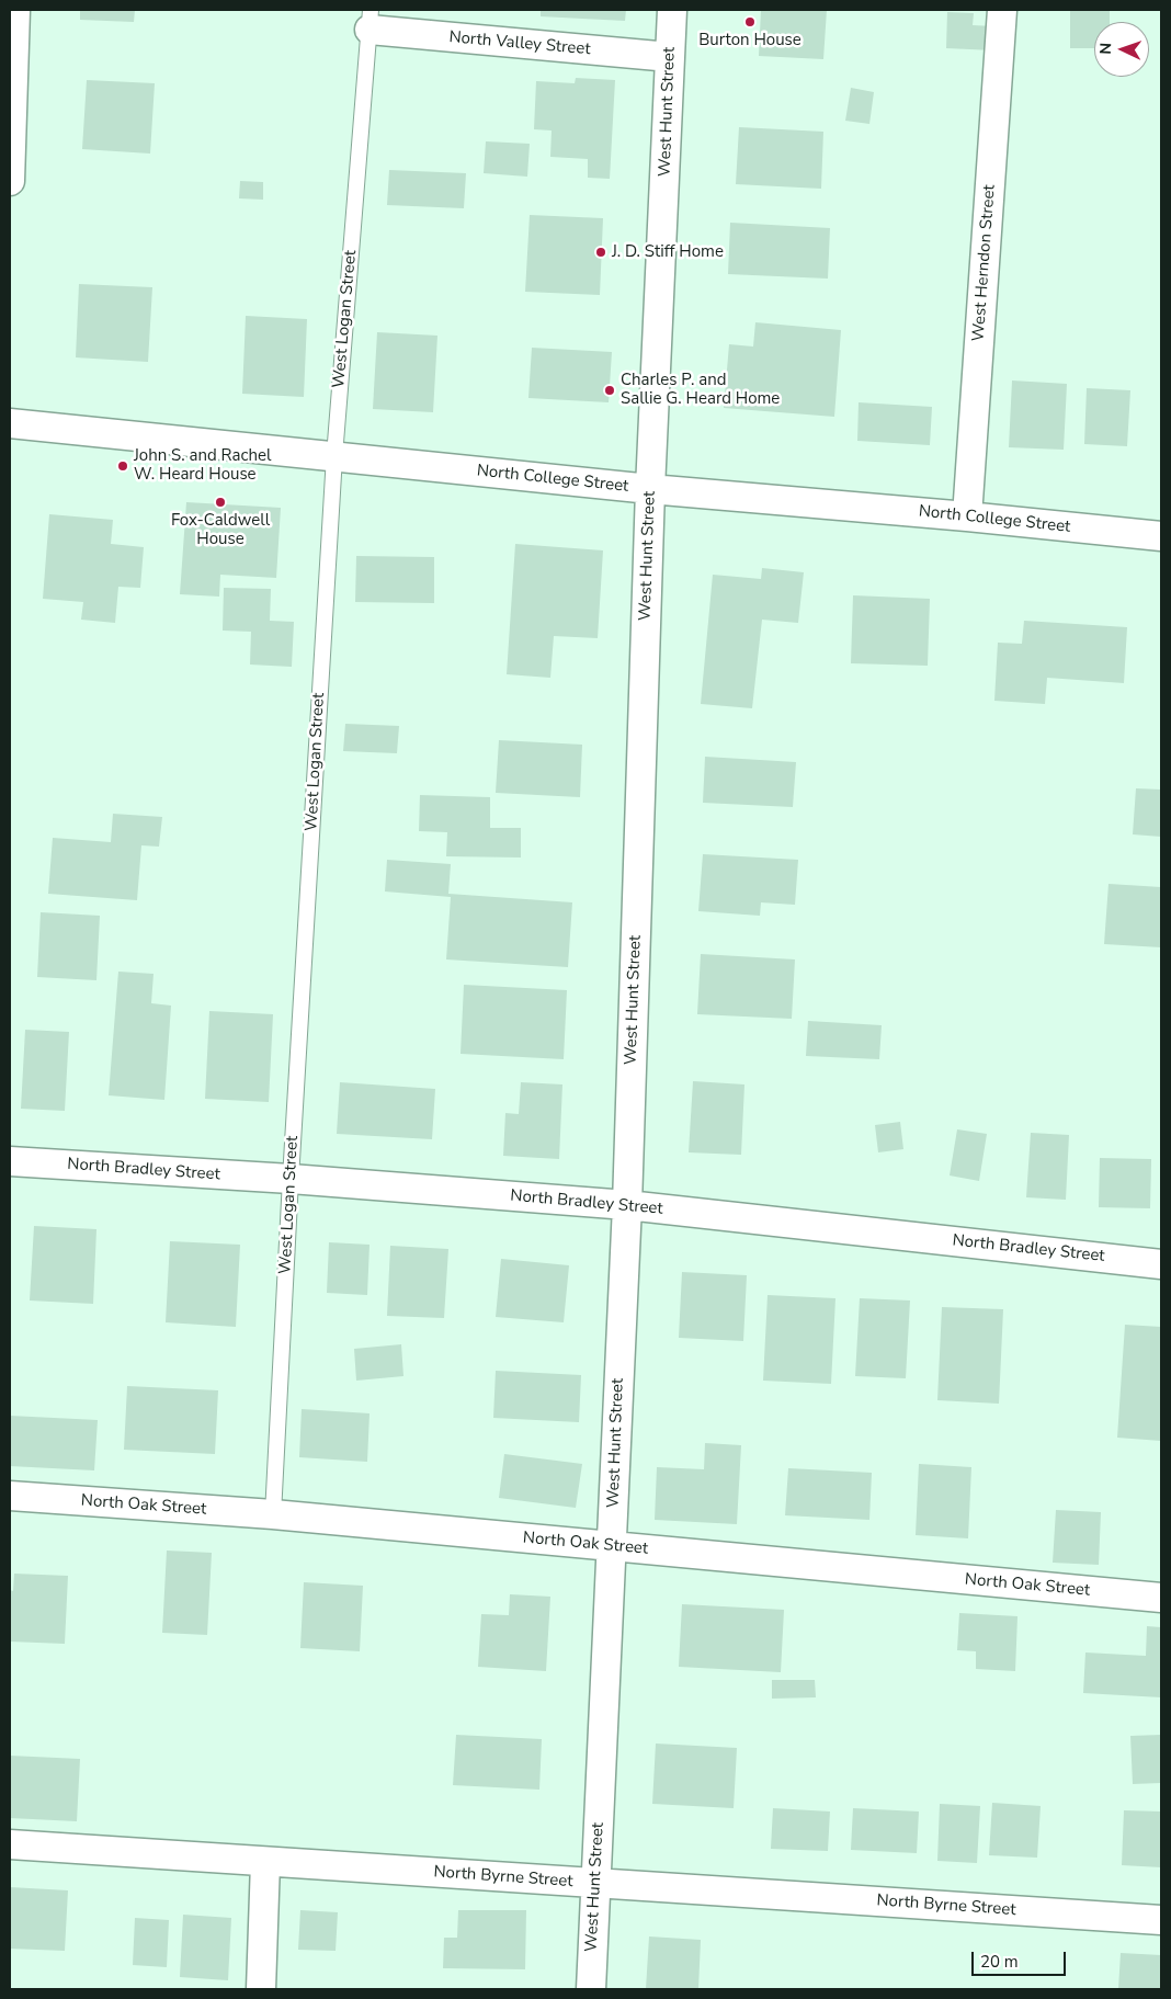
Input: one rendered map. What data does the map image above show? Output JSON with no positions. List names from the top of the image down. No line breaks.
{"streets":{"street":["North Valley Street","West Hunt Street","West Herndon Street","North College Street","North Bradley Street","North Oak Street","North Byrne Street"],"lane":["West Logan Street"]},"crossings":[["North Valley Street","West Hunt Street"],["North Valley Street","West Logan Street"],["West Hunt Street","North College Street"],["West Hunt Street","North Bradley Street"],["West Hunt Street","North Oak Street"],["West Hunt Street","North Byrne Street"],["West Herndon Street","North College Street"],["West Logan Street","North College Street"],["West Logan Street","North Bradley Street"],["West Logan Street","North Oak Street"]],"places":["Burton House","J. D. Stiff Home","Charles P. and Sallie G. Heard Home","John S. and Rachel W. Heard House","Fox-Caldwell House"],"scale_bar":"20 m","north":"left"}
